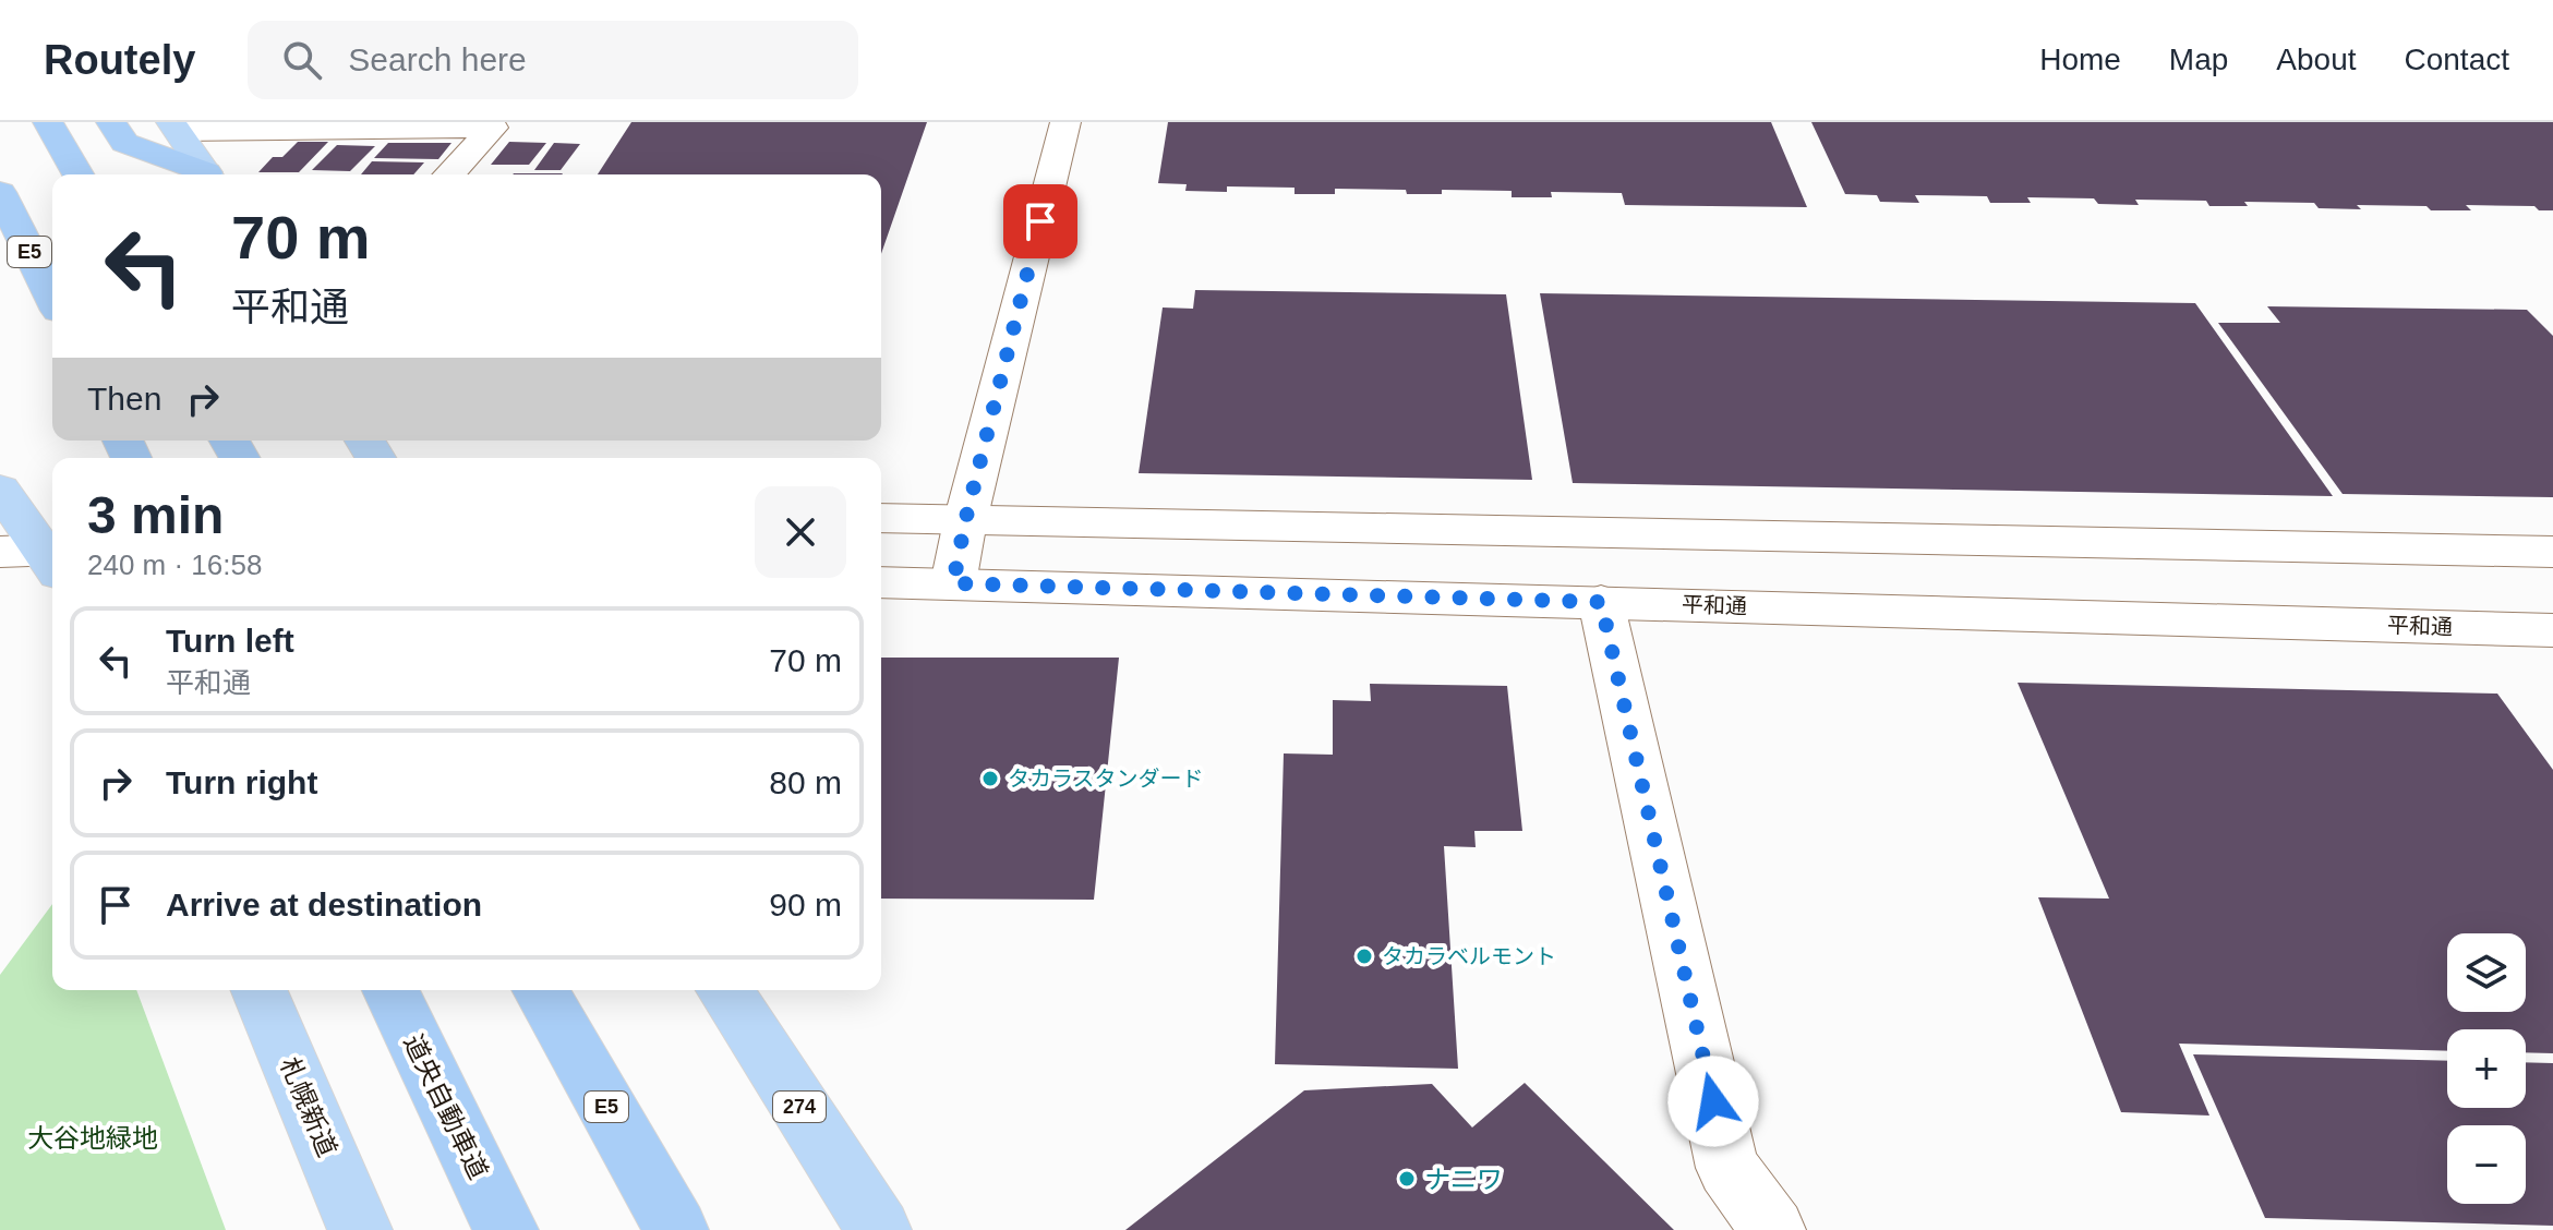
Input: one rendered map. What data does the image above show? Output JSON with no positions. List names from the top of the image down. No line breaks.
{"streets":{"highway":["E5","札幌新道","道央自動車道","274"],"street":["平和通"]},"parks":["大谷地緑地"],"places":["タカラスタンダード","タカラベルモント","ナニワ"],"page":{"header":"Routely","search":"Search here","nav":["Home","Map","About","Contact"],"turn":["70 m","平和通"],"then":"Then","heading":["3 min","240 m · 16:58"],"list":[{"name":"Turn left","note":"平和通","value":"70 m"},{"name":"Turn right","value":"80 m"},{"name":"Arrive at destination","value":"90 m"}],"map_buttons":["+","−"]}}
